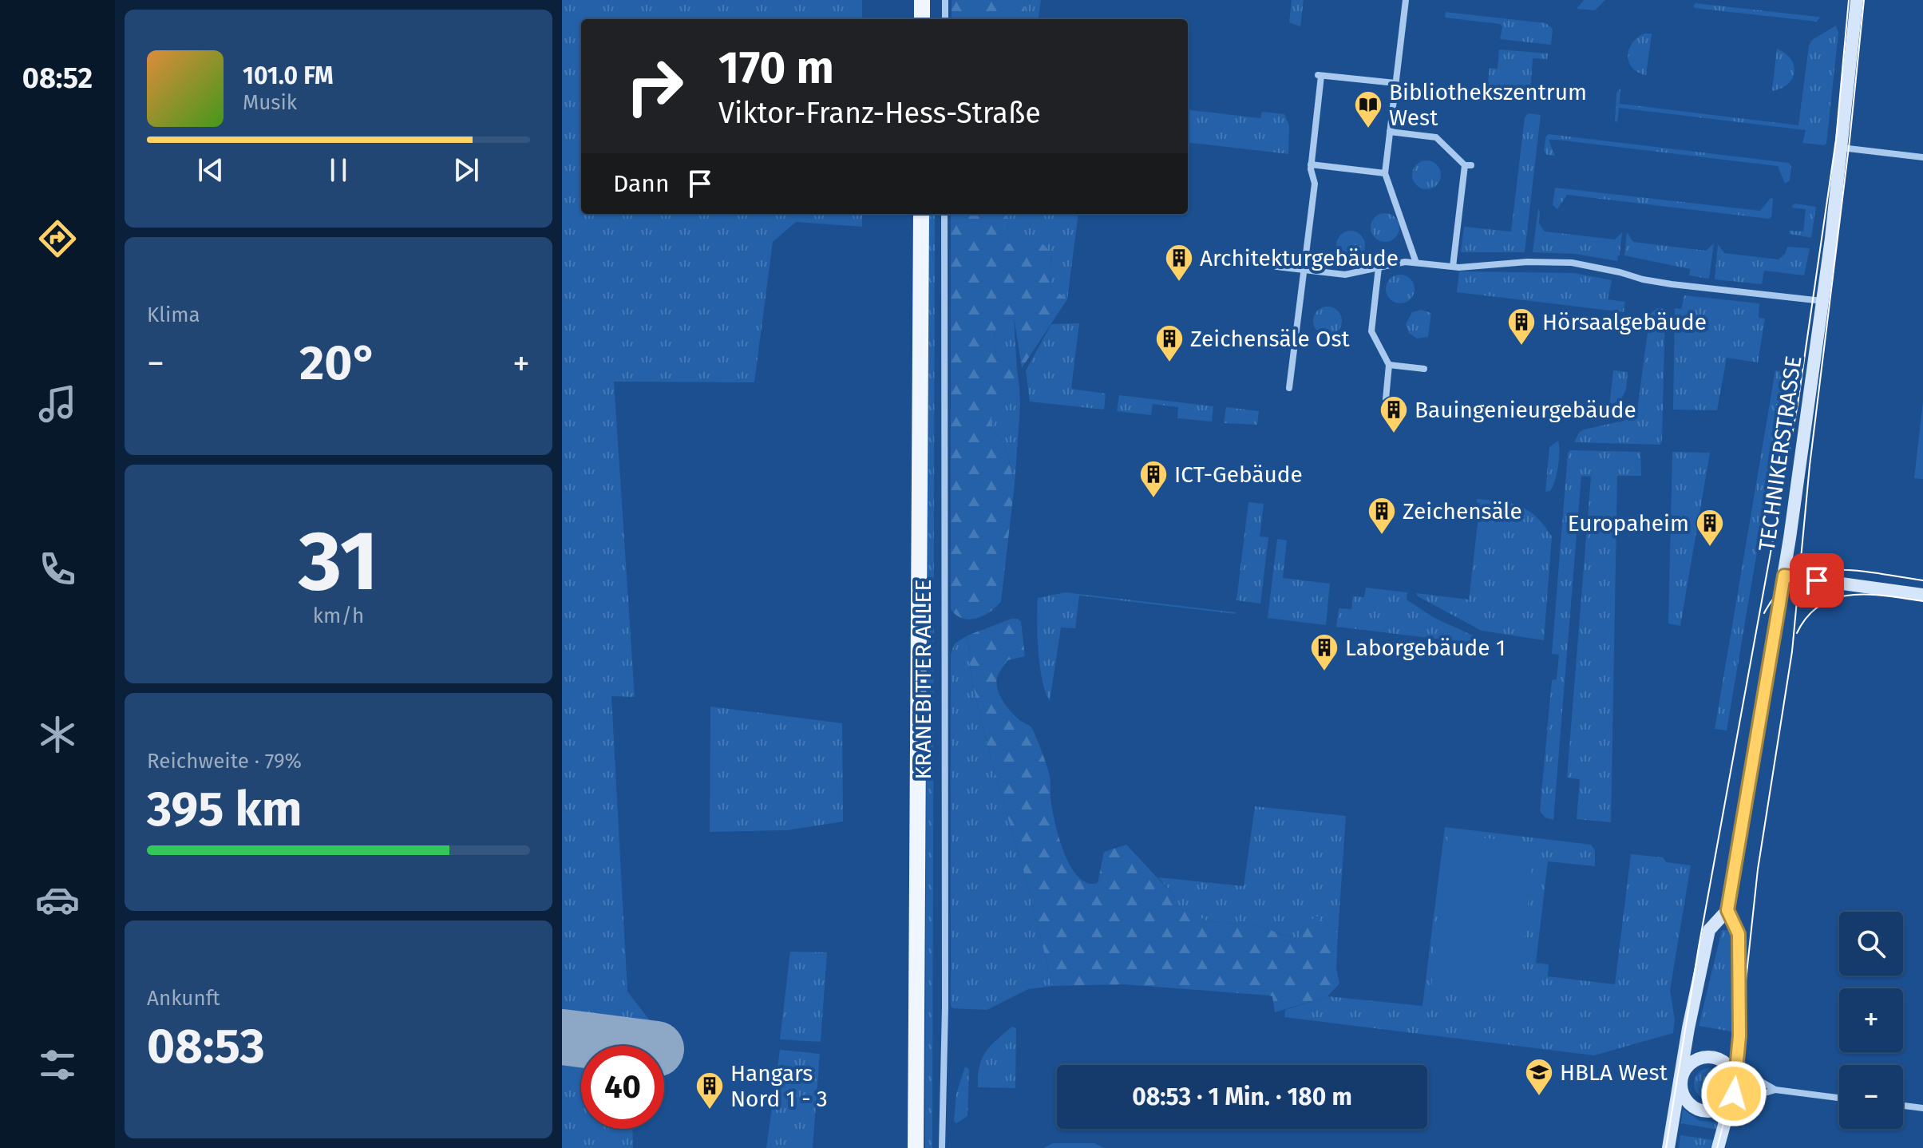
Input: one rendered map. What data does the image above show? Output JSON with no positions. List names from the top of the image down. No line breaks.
{"streets":{"main road":["KRANEBITTER ALLEE"],"street":["TECHNIKERSTRASSE"]},"places":{"library":["Bibliothekszentrum West"],"building":["Architekturgebäude","Hörsaalgebäude","Zeichensäle Ost","Bauingenieurgebäude","ICT-Gebäude","Zeichensäle","Europaheim","Laborgebäude 1","Hangars Nord 1 - 3"],"school or university":["HBLA West"]},"page":{"tabs":"08:52","turn":["170 m","Viktor-Franz-Hess-Straße"],"song":["101.0 FM","Musik"],"then":"Dann","tile":["Klima",["31","km/h"],["Reichweite · 79%","395 km"],["Ankunft","08:53"]],"heat":["−","20°","+"],"map_buttons":["+","−"],"limit":"40","trip":"08:53 · 1 Min. · 180 m"}}
